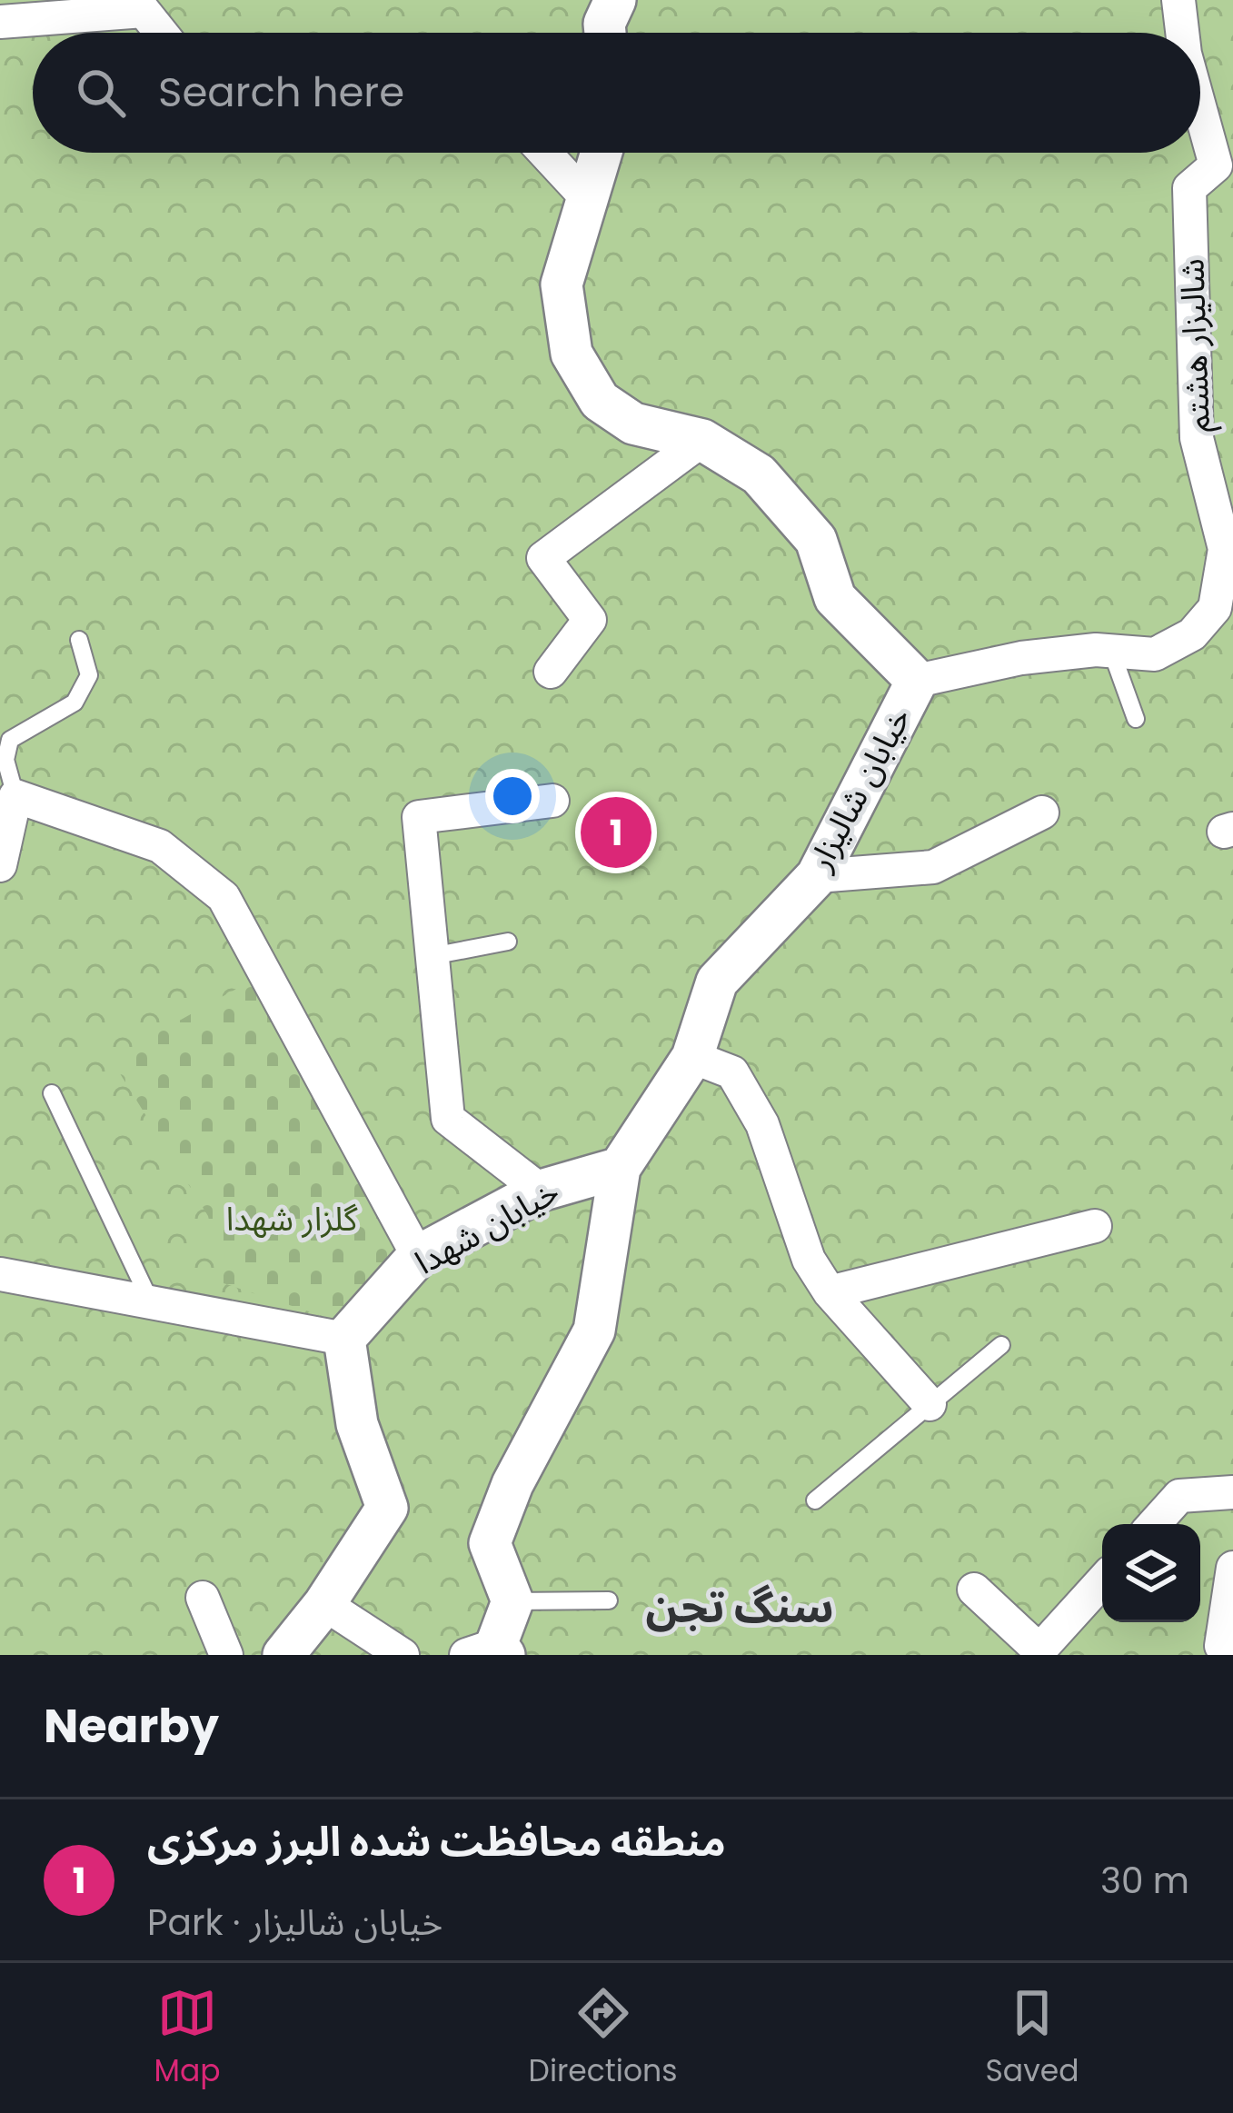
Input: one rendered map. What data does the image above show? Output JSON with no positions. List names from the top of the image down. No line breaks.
{"streets":{"street":["شالیزار هشتم","خیابان شالیزار","خیابان شهدا"]},"crossings":[["شالیزار هشتم","خیابان شالیزار"],["خیابان شالیزار","خیابان شهدا"]],"districts":["سنگ تجن"],"parks":["گلزار شهدا"],"page":{"search":"Search here","pins":"1","heading":"Nearby","list":[{"mark":"1","name":"منطقه محافظت شده البرز مرکزی","note":"Park · خیابان شالیزار","value":"30 m"}],"nav":["Map","Directions","Saved"]}}
